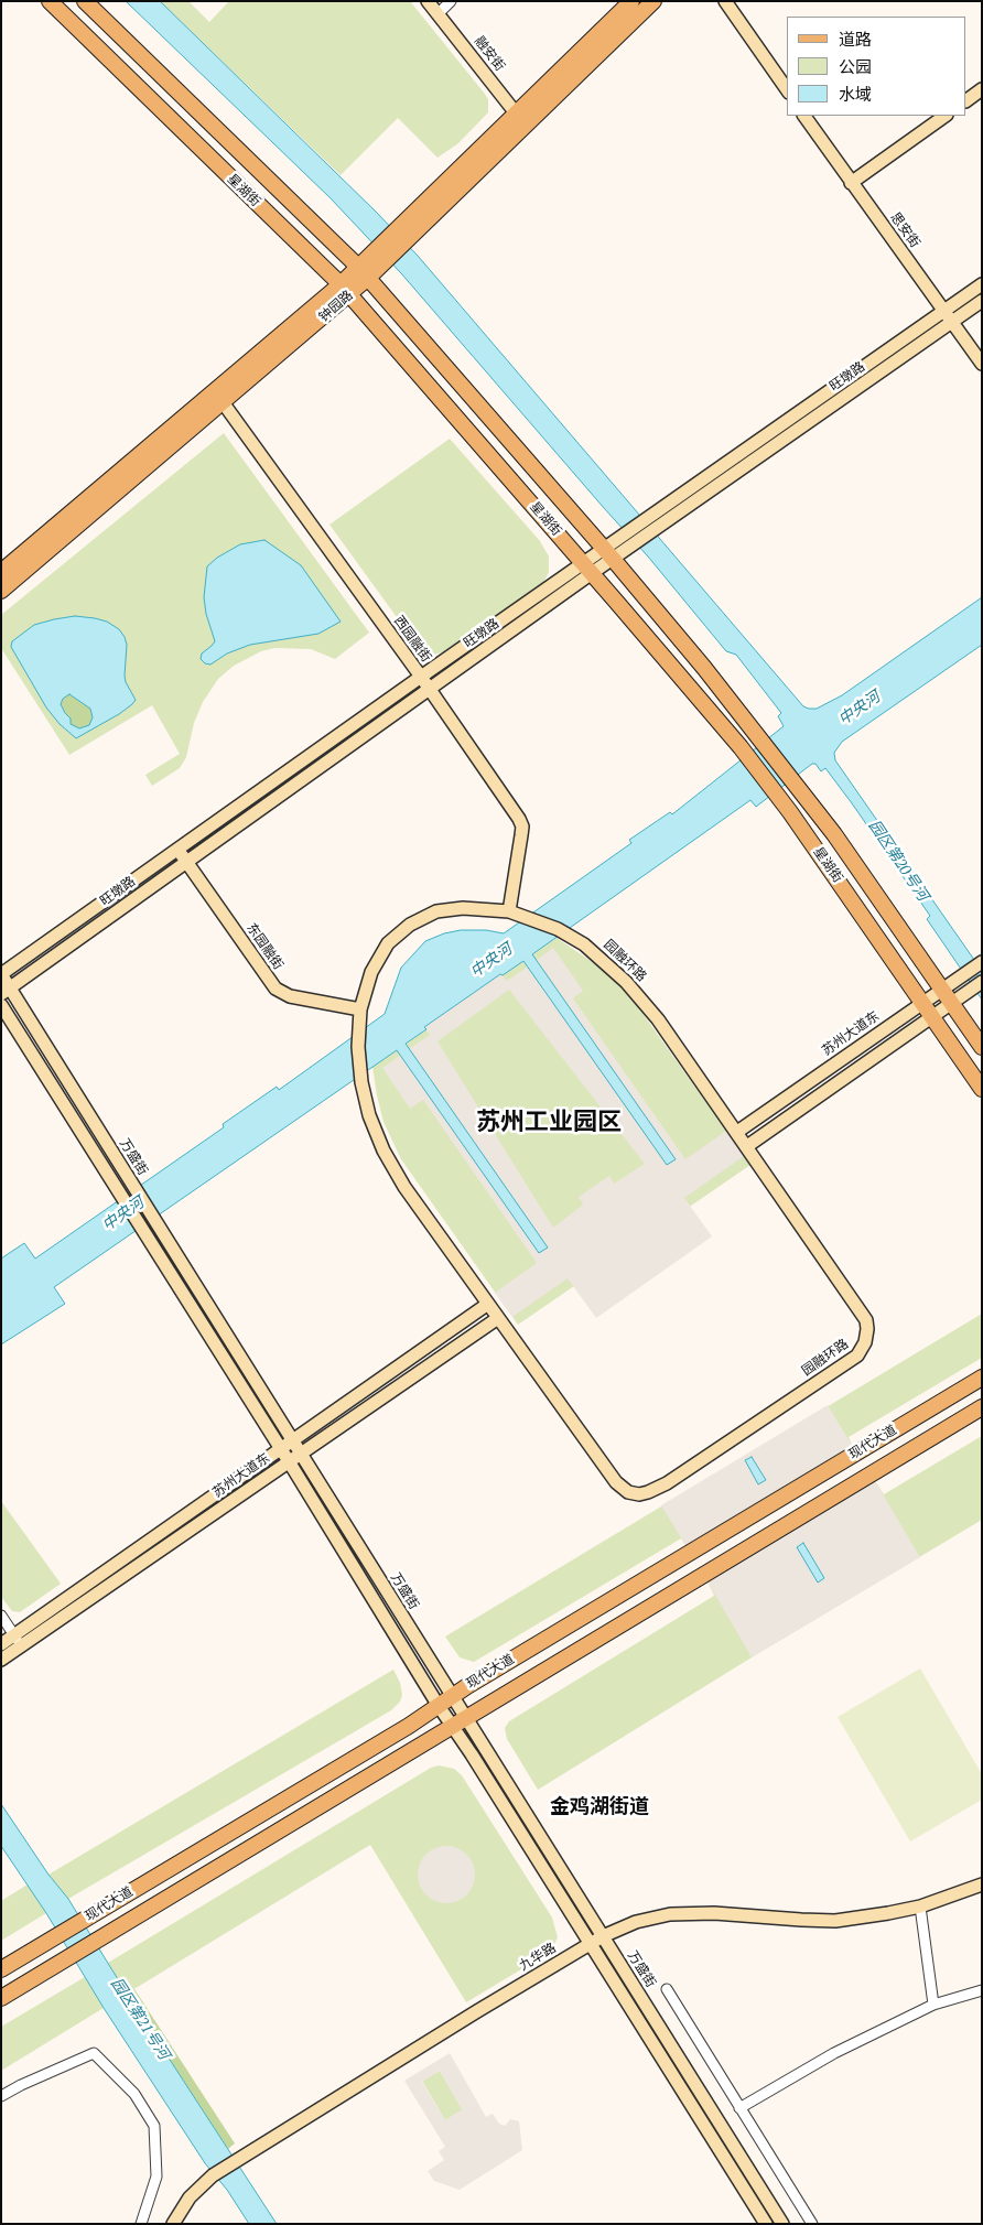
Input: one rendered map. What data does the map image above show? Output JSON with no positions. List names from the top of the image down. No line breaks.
{"streets":{"main road":["融安街","星湖街","思安街","钟园路","旺墩路","西园融街","东园融街","园融环路","苏州大道东","万盛街","现代大道","九华路"]},"crossings":[["融安街","钟园路"],["星湖街","钟园路"],["星湖街","旺墩路"],["星湖街","苏州大道东"],["思安街","旺墩路"],["钟园路","西园融街"],["旺墩路","西园融街"],["旺墩路","东园融街"],["旺墩路","万盛街"],["西园融街","园融环路"],["东园融街","园融环路"],["园融环路","苏州大道东"],["苏州大道东","万盛街"],["万盛街","现代大道"],["万盛街","九华路"]],"districts":["苏州工业园区","金鸡湖街道"],"water":["中央河","园区第20号河","园区第21号河"],"legend":["道路","公园","水域"]}
